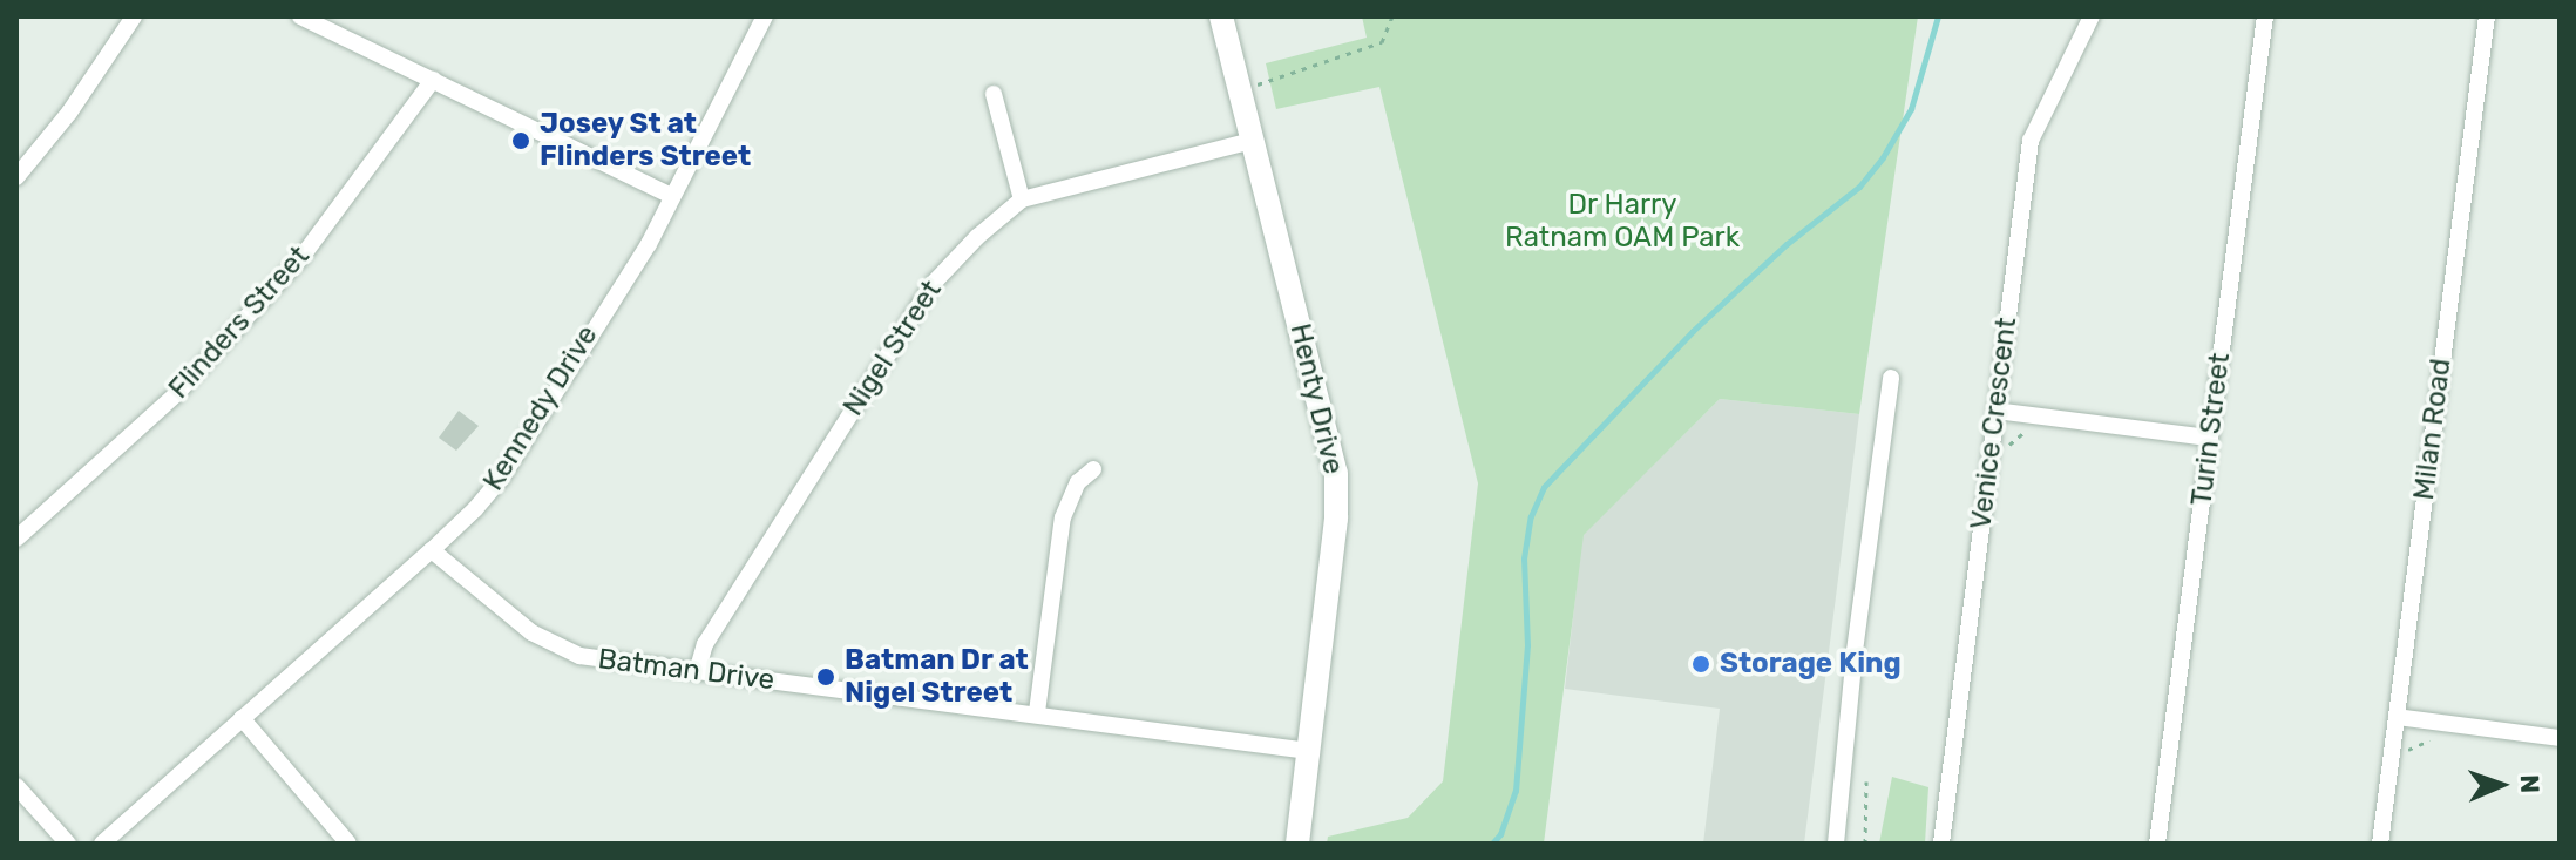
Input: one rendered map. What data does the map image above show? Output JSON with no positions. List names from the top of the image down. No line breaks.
{"streets":{"street":["Flinders Street","Nigel Street","Henty Drive","Kennedy Drive","Venice Crescent","Turin Street","Milan Road","Batman Drive"]},"crossings":[["Nigel Street","Henty Drive"],["Nigel Street","Batman Drive"],["Henty Drive","Batman Drive"],["Kennedy Drive","Batman Drive"]],"parks":["Dr Harry Ratnam OAM Park"],"places":["Josey St at Flinders Street","Storage King","Batman Dr at Nigel Street"],"north":"right"}
